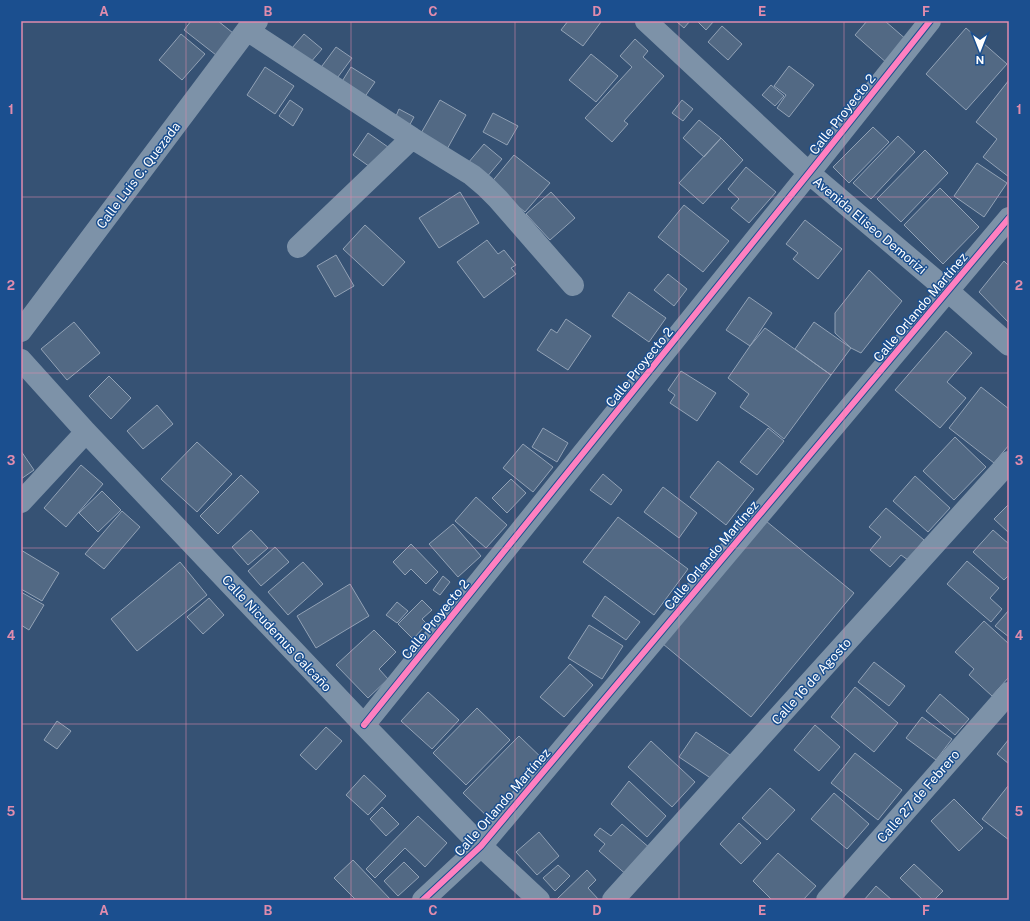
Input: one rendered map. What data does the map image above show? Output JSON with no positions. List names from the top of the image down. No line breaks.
{"streets":{"street":["Calle Proyecto 2","Calle Luis C. Quezada","Avenida Eliseo Demorizi","Calle Orlando Martínez","Calle Nicudemus Calcaño","Calle 16 de Agosto","Calle 27 de Febrero"]},"crossings":[["Calle Proyecto 2","Avenida Eliseo Demorizi"],["Calle Proyecto 2","Calle Nicudemus Calcaño"],["Avenida Eliseo Demorizi","Calle Orlando Martínez"],["Calle Orlando Martínez","Calle Nicudemus Calcaño"]],"north":"bottom","grid":{"columns":["A","B","C","D","E","F"],"rows":["1","2","3","4","5"]}}
